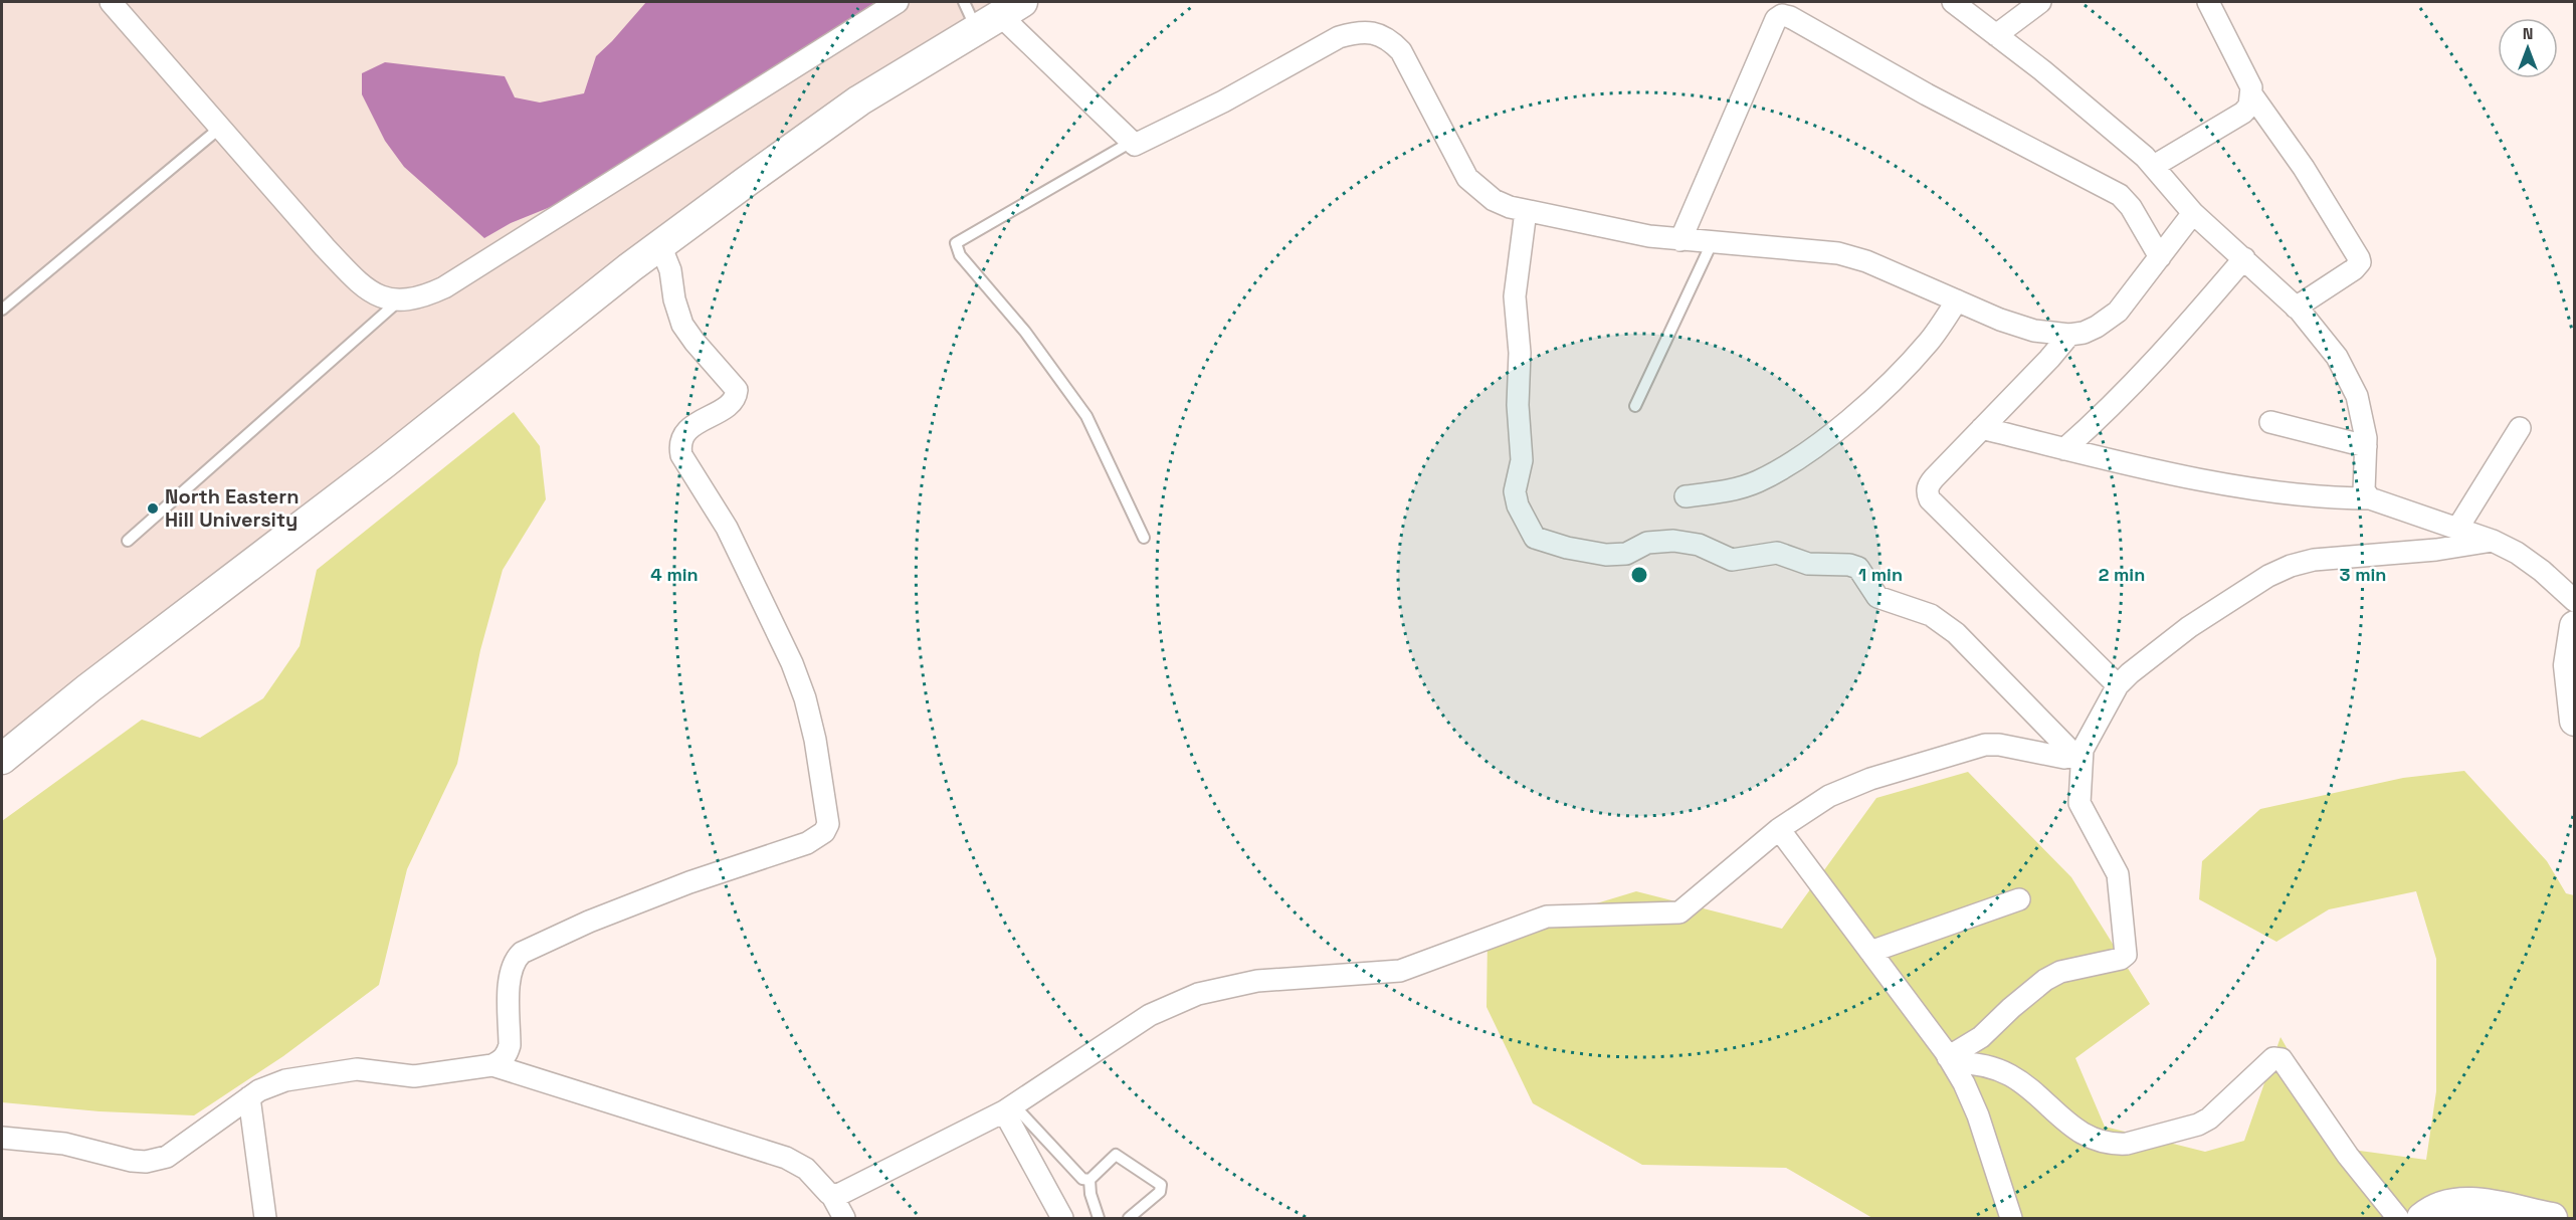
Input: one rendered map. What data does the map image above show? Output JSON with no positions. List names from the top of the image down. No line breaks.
{"places":["North Eastern Hill University"],"north":"top","rings":["1 min","2 min","3 min","4 min"]}
